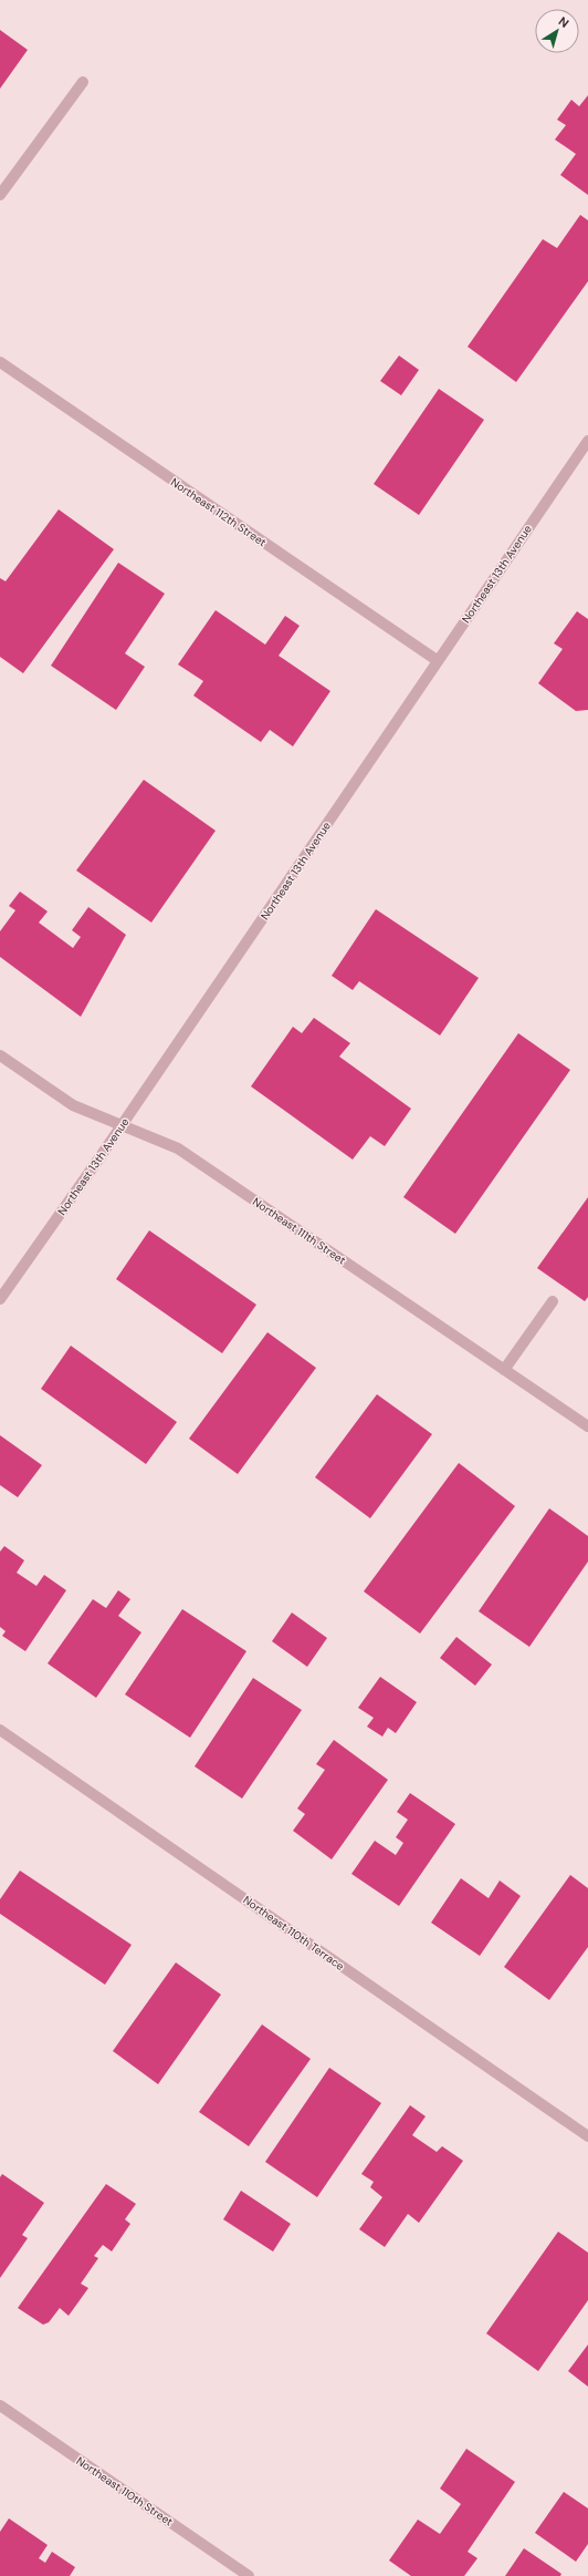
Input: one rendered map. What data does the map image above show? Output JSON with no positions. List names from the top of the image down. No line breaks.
{"streets":{"street":["Northeast 112th Street","Northeast 13th Avenue","Northeast 111th Street","Northeast 110th Terrace","Northeast 110th Street"]},"crossings":[["Northeast 112th Street","Northeast 13th Avenue"],["Northeast 13th Avenue","Northeast 111th Street"]],"north":"top right"}
